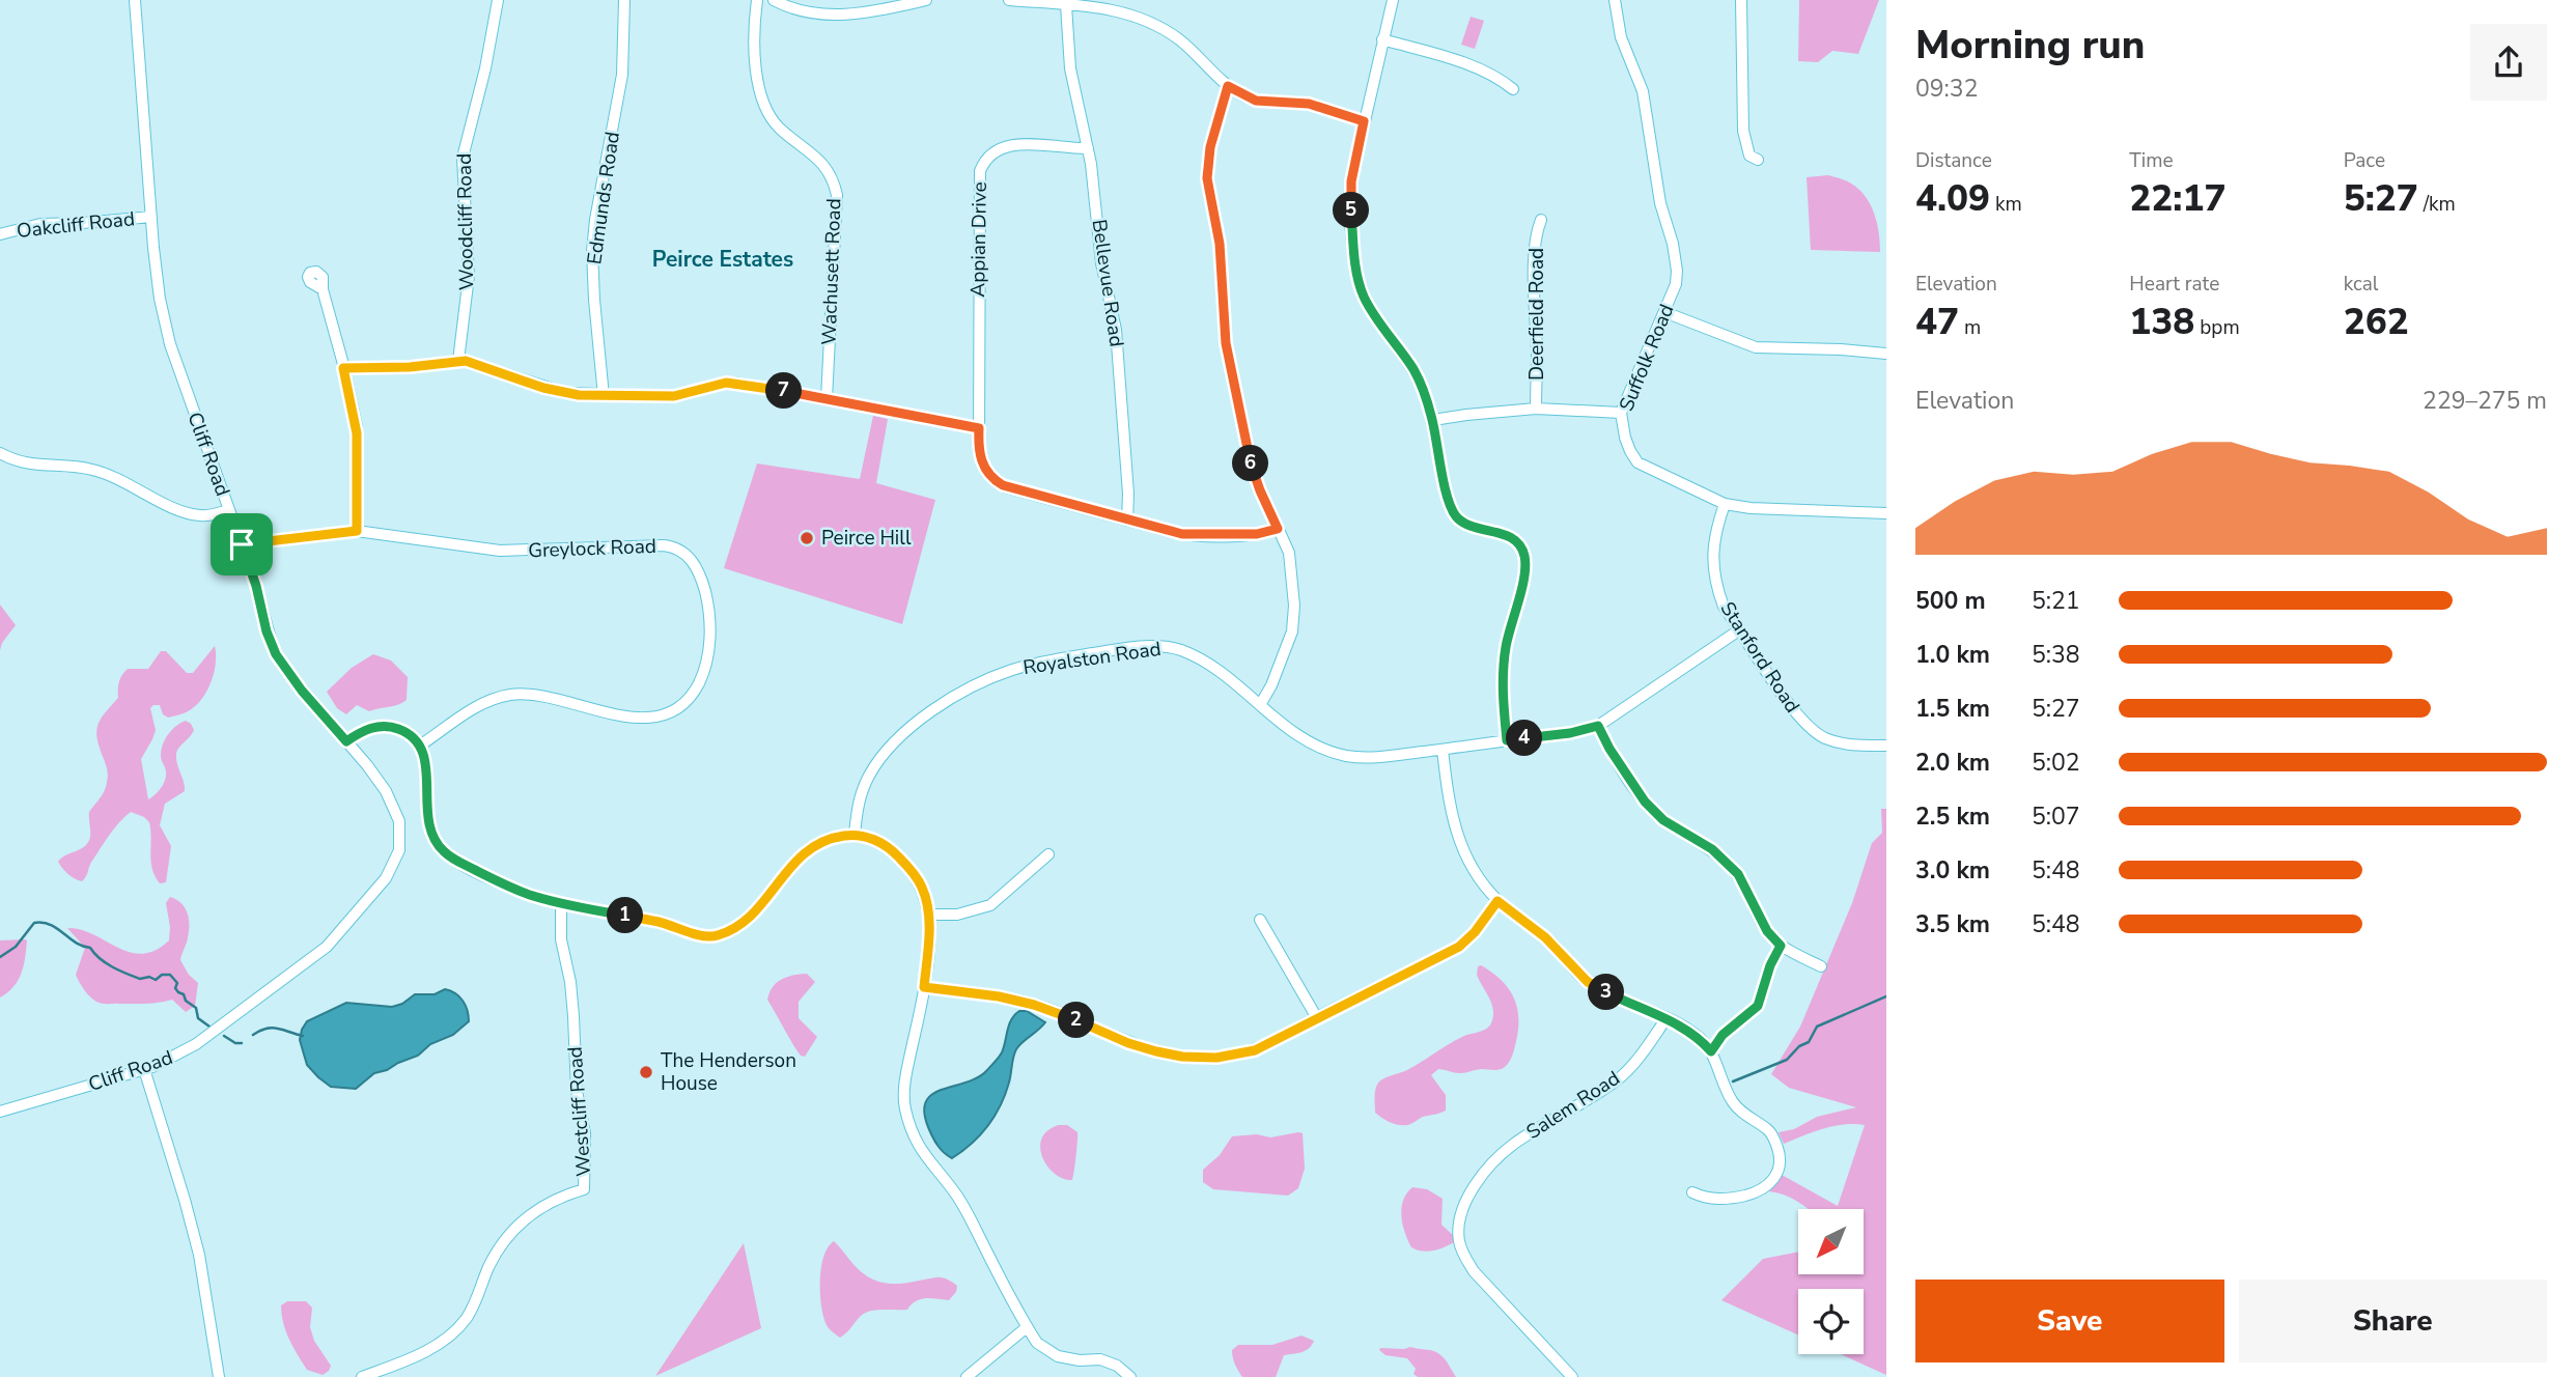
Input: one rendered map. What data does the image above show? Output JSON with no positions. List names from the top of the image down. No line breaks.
{"streets":{"street":["Edmunds Road","Woodcliff Road","Oakcliff Road","Appian Drive","Wachusett Road","Bellevue Road","Deerfield Road","Suffolk Road","Cliff Road","Greylock Road","Stanford Road","Royalston Road","Salem Road","Westcliff Road"]},"crossings":[["Oakcliff Road","Cliff Road"],["Appian Drive","Bellevue Road"],["Suffolk Road","Stanford Road"],["Cliff Road","Greylock Road"],["Stanford Road","Royalston Road"]],"districts":["Peirce Estates"],"places":["Peirce Hill","The Henderson House"],"north":"bottom left","page":{"heading":["Morning run","09:32"],"stats":[["Distance","4.09 km"],["Time","22:17"],["Pace","5:27 /km"],["Elevation","47 m"],["Heart rate","138 bpm"],["kcal","262"]],"pins":["5","7","6","4","1","3","2"],"chart":["Elevation","229–275 m"],"list":[{"name":"500 m","note":"5:21"},{"name":"1.0 km","note":"5:38"},{"name":"1.5 km","note":"5:27"},{"name":"2.0 km","note":"5:02"},{"name":"2.5 km","note":"5:07"},{"name":"3.0 km","note":"5:48"},{"name":"3.5 km","note":"5:48"}],"buttons":["Save","Share"]}}
